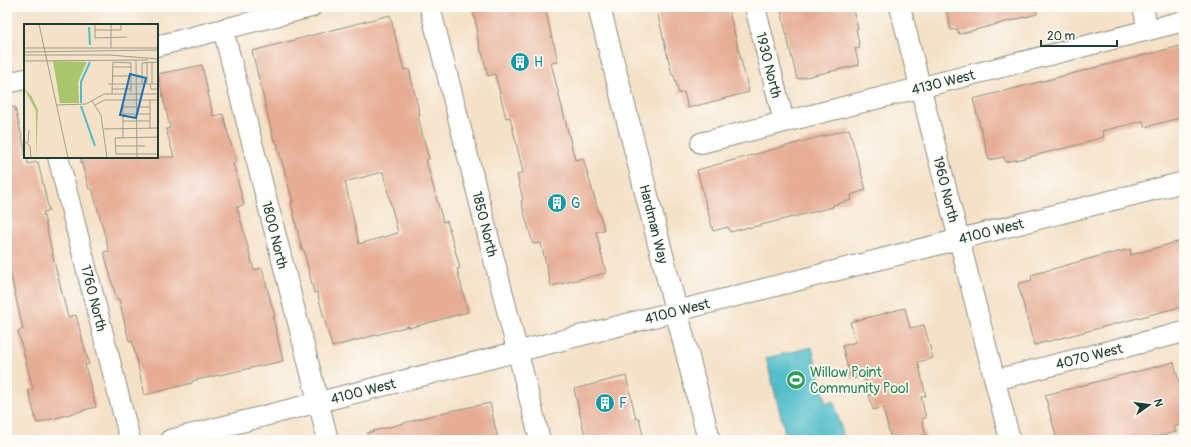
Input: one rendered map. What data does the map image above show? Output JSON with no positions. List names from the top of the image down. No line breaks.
{"streets":{"street":["1930 North","4130 West","1960 North","1850 North","Hardman Way","4100 West","1800 North","1760 North","4070 West"]},"crossings":[["1930 North","4130 West"],["4130 West","1960 North"],["1960 North","4100 West"],["1960 North","4070 West"],["1850 North","4100 West"],["Hardman Way","4100 West"],["4100 West","1800 North"]],"places":{"building":["H","G","F"],"sports":["Willow Point Community Pool"]},"scale_bar":"20 m","north":"right"}
